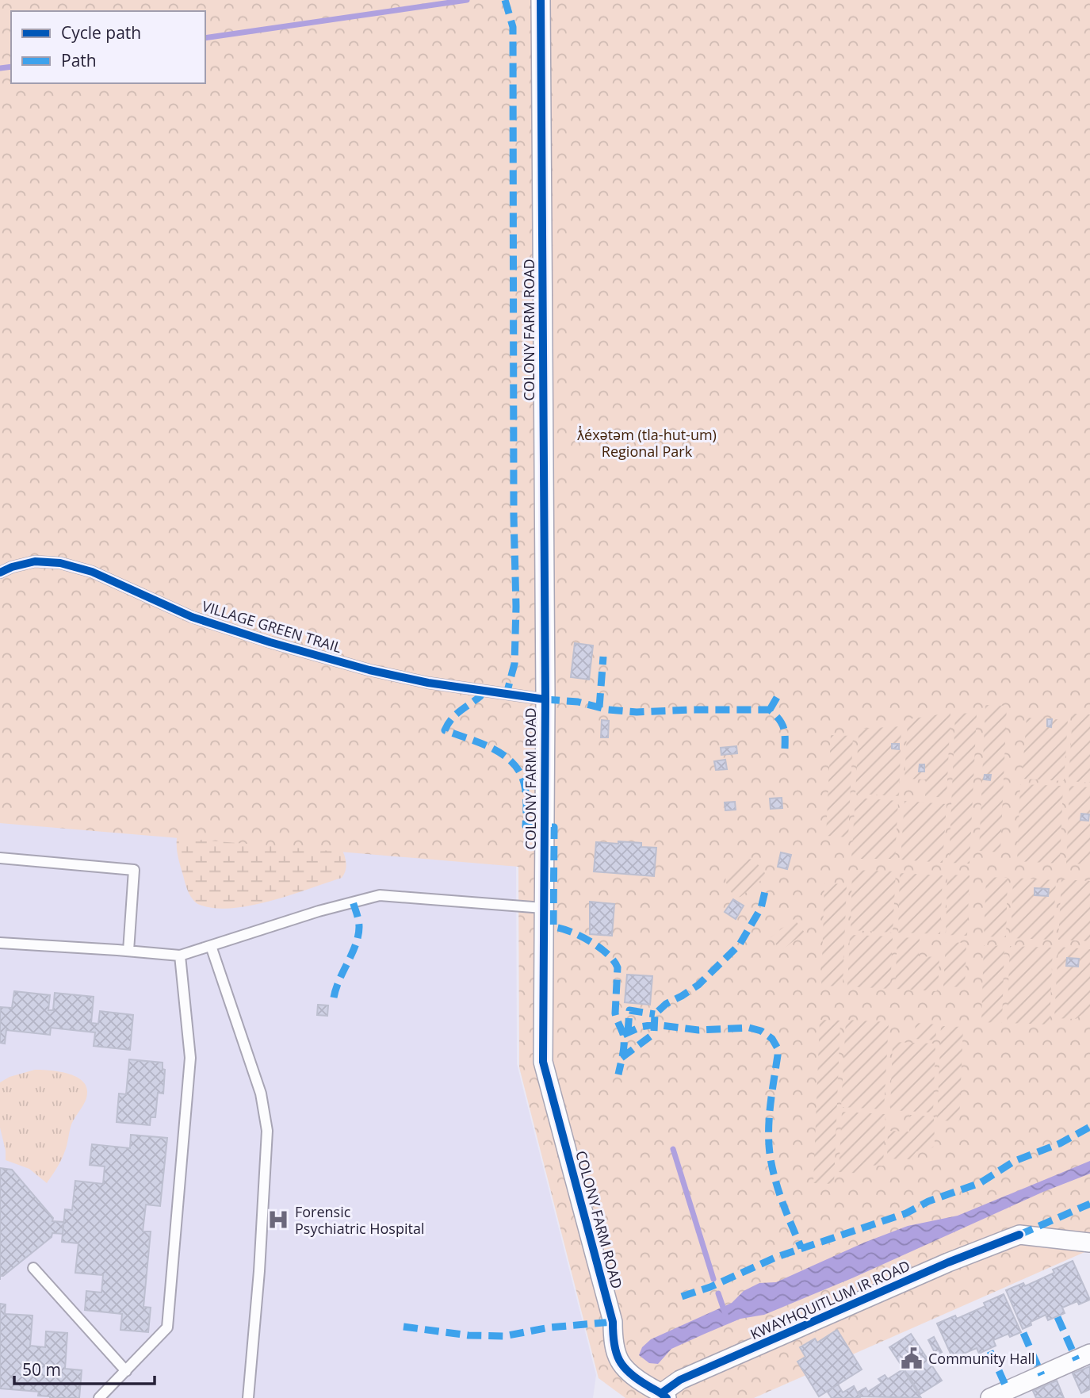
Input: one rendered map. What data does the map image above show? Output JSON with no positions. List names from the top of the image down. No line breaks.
{"streets":{"street":["COLONY FARM ROAD","KWAYHQUITLUM IR ROAD"],"lane":["VILLAGE GREEN TRAIL"]},"crossings":[["COLONY FARM ROAD","VILLAGE GREEN TRAIL"],["COLONY FARM ROAD","KWAYHQUITLUM IR ROAD"]],"parks":["ƛ̓éxətəm (tla-hut-um) Regional Park"],"places":{"hospital":["Forensic Psychiatric Hospital"],"public building":["Community Hall"]},"legend":["Cycle path","Path"],"scale_bar":"50 m"}
